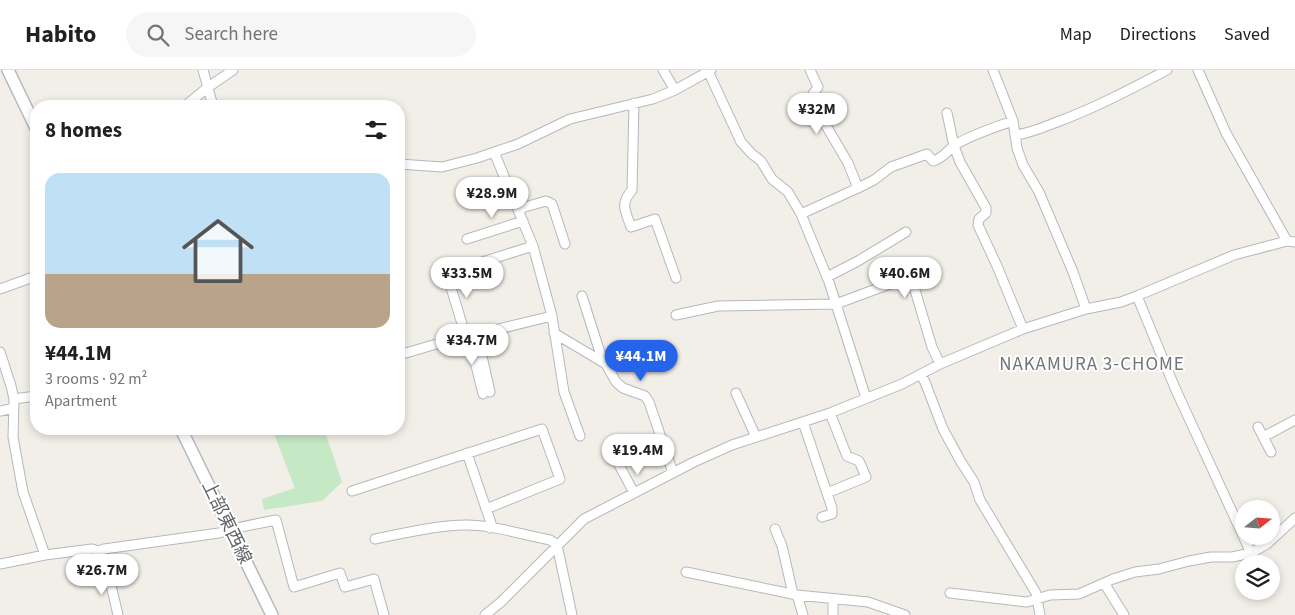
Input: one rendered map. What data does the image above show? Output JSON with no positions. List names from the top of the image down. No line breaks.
{"streets":{"street":["上部東西線"]},"districts":["NAKAMURA 3-CHOME"],"north":"right","page":{"header":"Habito","search":"Search here","nav":["Map","Directions","Saved"],"price":["¥32M","¥28.9M","¥33.5M","¥40.6M","¥34.7M","¥44.1M","¥19.4M","¥26.7M"],"heading":"8 homes","list":[{"name":"¥44.1M","note":"3 rooms · 92 m² · Apartment"}]}}
